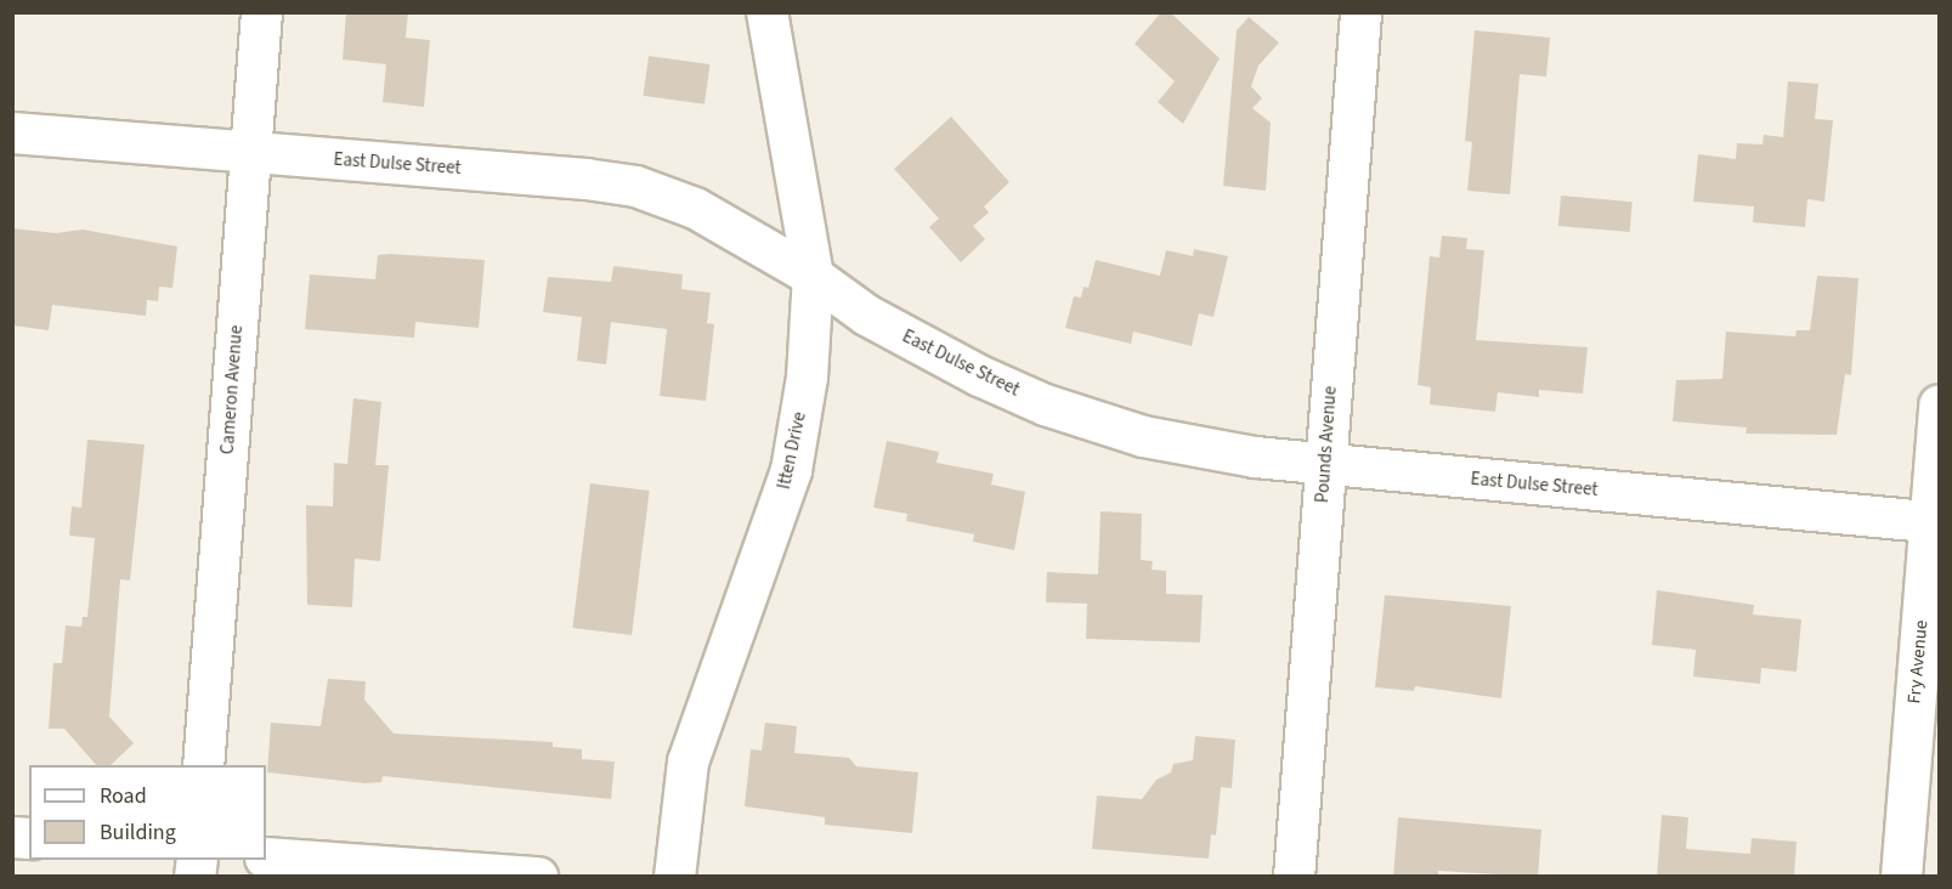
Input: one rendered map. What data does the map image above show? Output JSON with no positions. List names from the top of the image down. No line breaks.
{"streets":{"street":["East Dulse Street","Cameron Avenue","Pounds Avenue","Itten Drive","Fry Avenue"]},"crossings":[["East Dulse Street","Cameron Avenue"],["East Dulse Street","Pounds Avenue"],["East Dulse Street","Itten Drive"],["East Dulse Street","Fry Avenue"]],"legend":["Road","Building"]}
